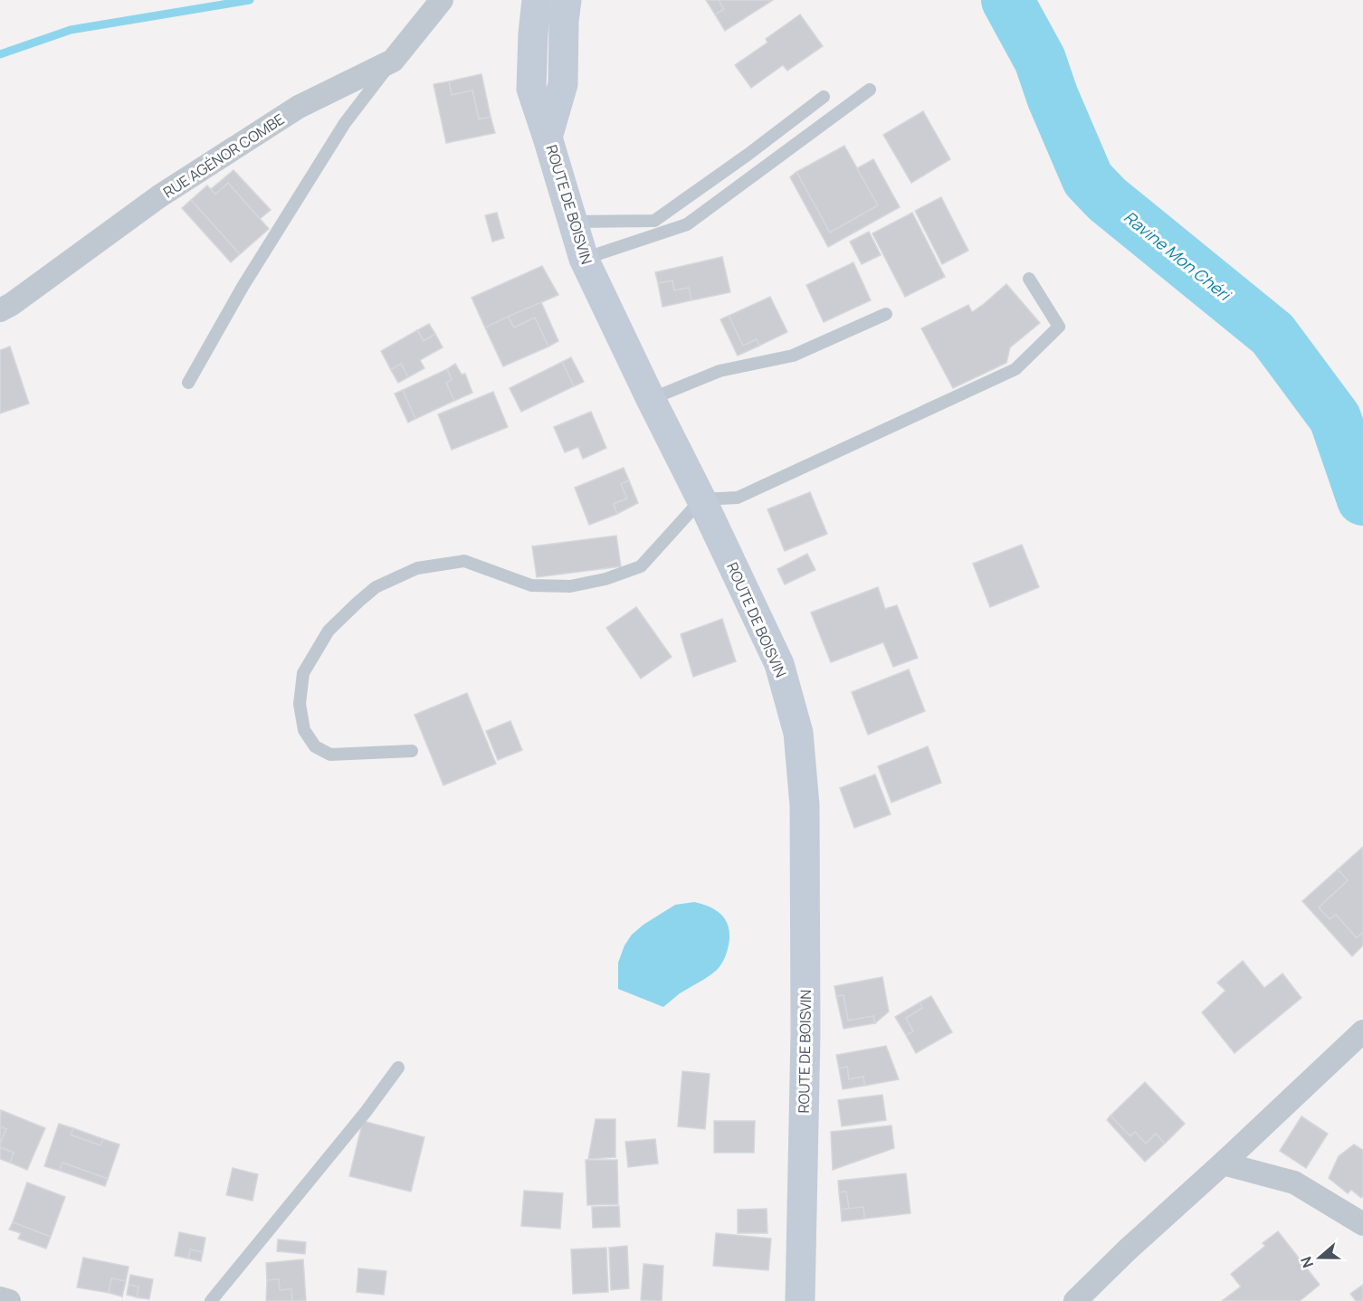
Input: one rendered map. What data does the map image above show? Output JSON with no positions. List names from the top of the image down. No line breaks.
{"streets":{"main road":["ROUTE DE BOISVIN"],"street":["RUE AGÉNOR COMBE"]},"water":["Ravine Mon Chéri"],"north":"left"}
